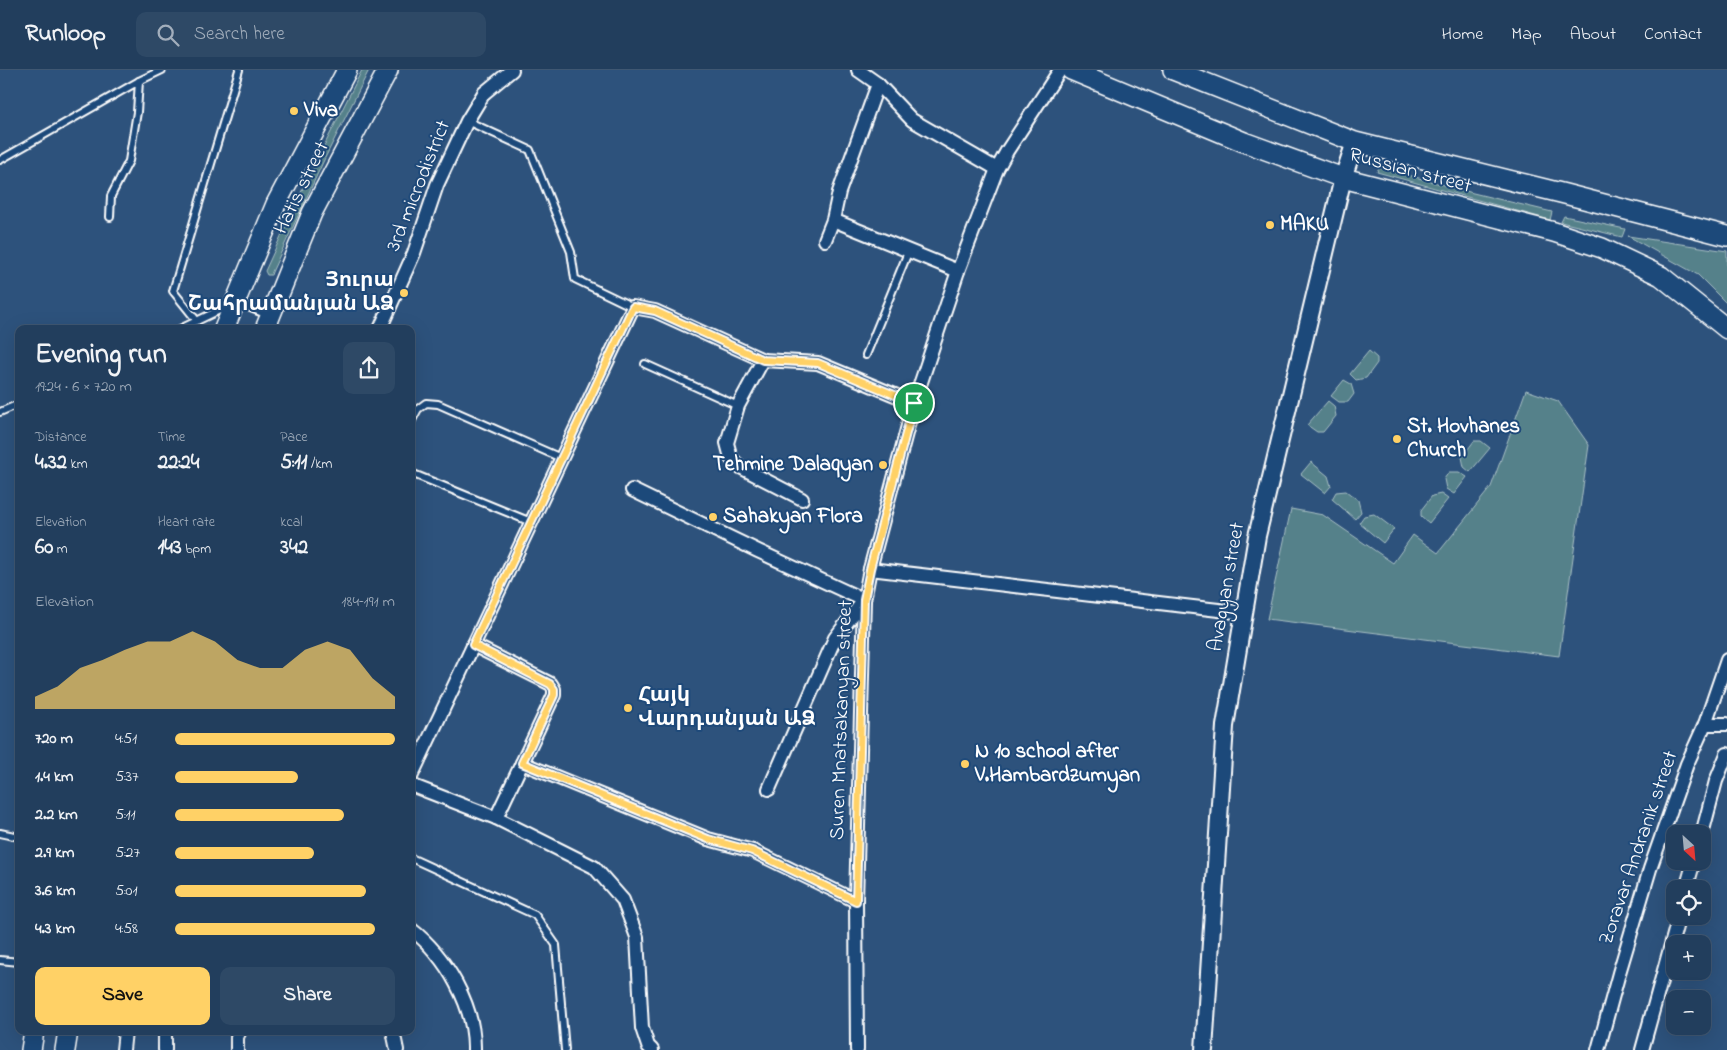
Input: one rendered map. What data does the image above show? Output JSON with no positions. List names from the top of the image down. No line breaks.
{"streets":{"main road":["Russian street","Hatis street"],"street":["3rd microdistrict","Avagyan street","Suren Mnatsakanyan street","Zoravar Andranik street"]},"crossings":[["Russian street","Avagyan street"]],"places":["Viva","MAKU","Յուրա Շահրամանյան ԱՁ","St. Hovhanes Church","Tehmine Dalaqyan","Sahakyan Flora","Հայկ Վարդանյան ԱՁ","N 10 school after V.Hambardzumyan"],"north":"bottom right","page":{"header":"Runloop","search":"Search here","nav":["Home","Map","About","Contact"],"heading":["Evening run","19:24 · 6 × 720 m"],"stats":[["Distance","4.32 km"],["Time","22:24"],["Pace","5:11 /km"],["Elevation","60 m"],["Heart rate","143 bpm"],["kcal","342"]],"chart":["Elevation","184–191 m"],"list":[{"name":"720 m","note":"4:51"},{"name":"1.4 km","note":"5:37"},{"name":"2.2 km","note":"5:11"},{"name":"2.9 km","note":"5:27"},{"name":"3.6 km","note":"5:01"},{"name":"4.3 km","note":"4:58"}],"map_buttons":["+","−"],"buttons":["Save","Share"]}}
